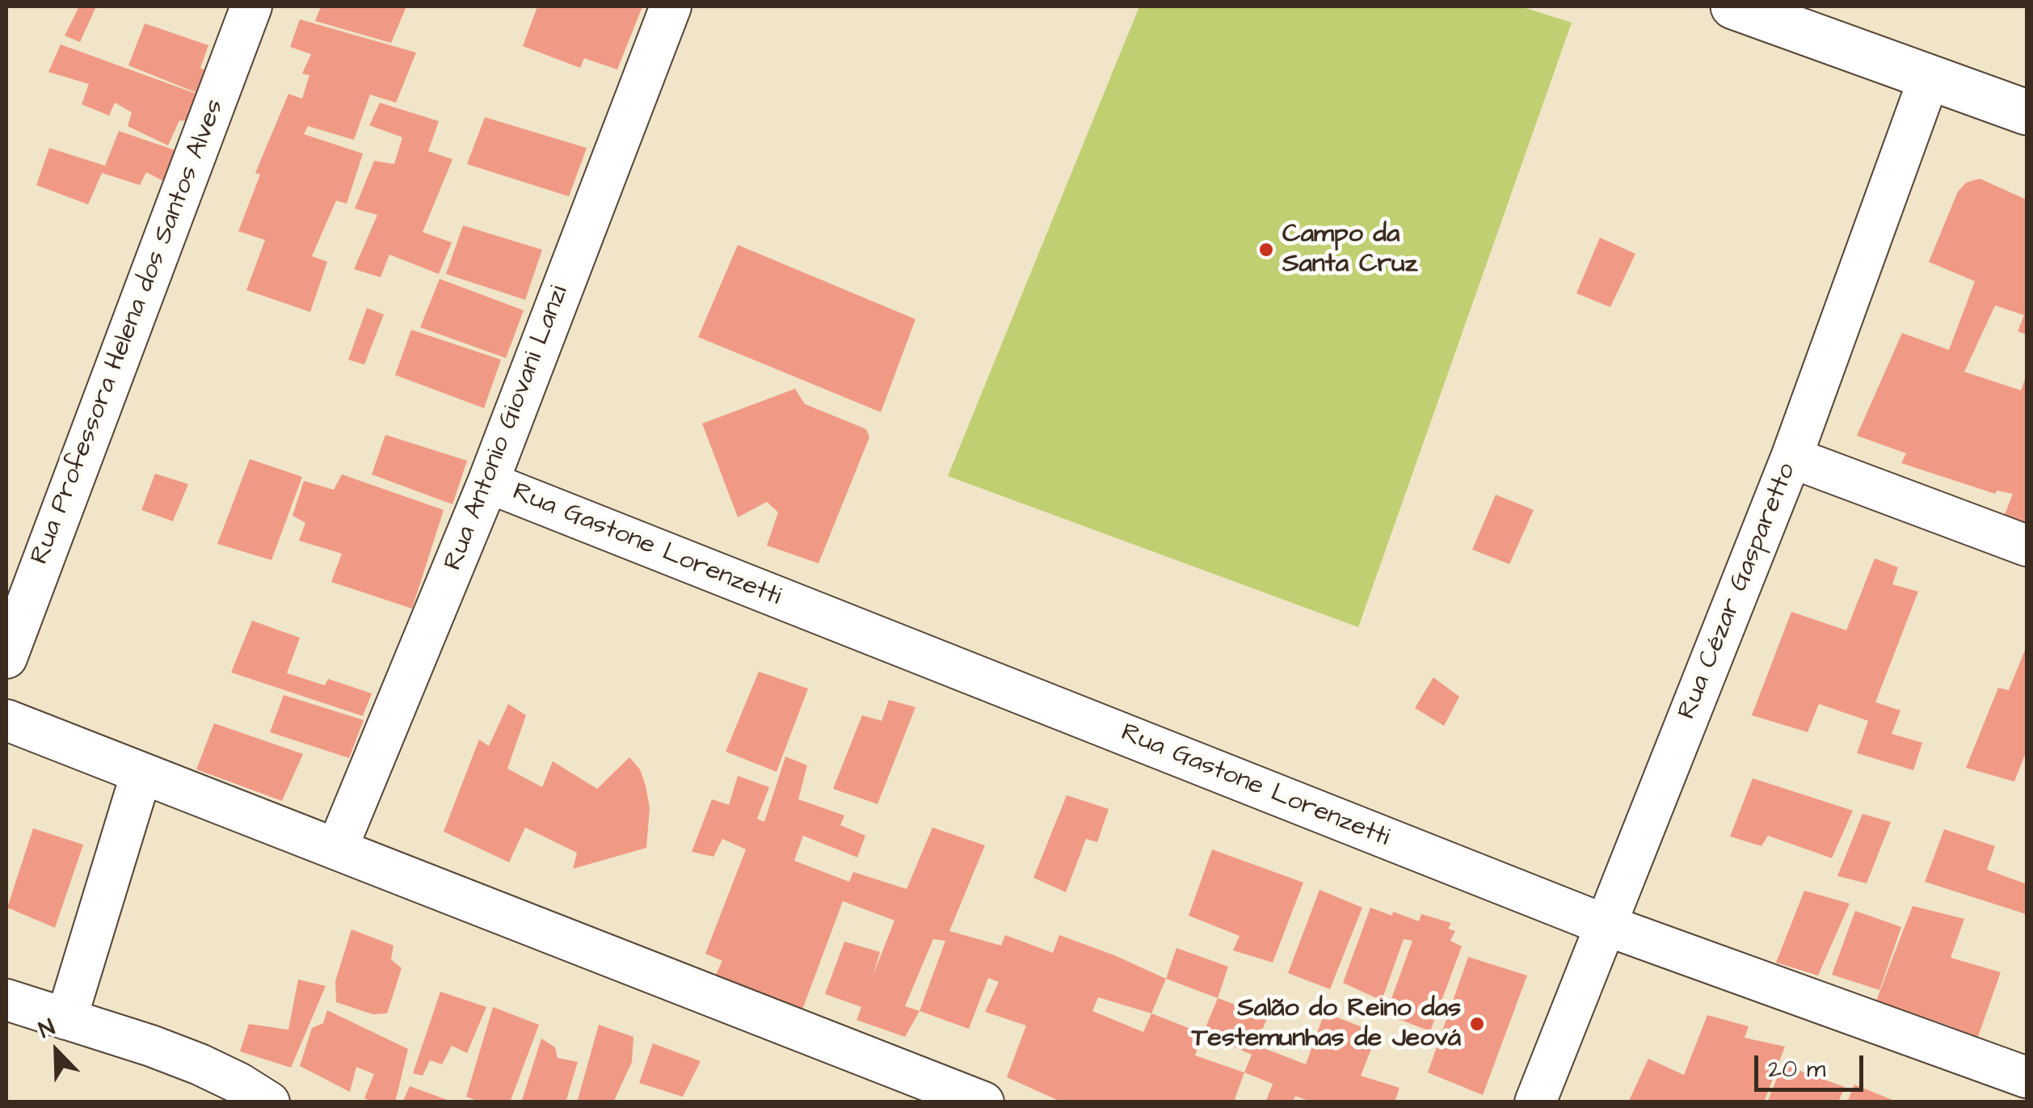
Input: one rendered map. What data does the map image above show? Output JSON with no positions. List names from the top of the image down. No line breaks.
{"streets":{"street":["Rua Professora Helena dos Santos Alves","Rua Antonio Giovani Lanzi","Rua Gastone Lorenzetti","Rua Cézar Gasparetto"]},"crossings":[["Rua Antonio Giovani Lanzi","Rua Gastone Lorenzetti"],["Rua Gastone Lorenzetti","Rua Cézar Gasparetto"]],"places":["Campo da Santa Cruz","Salão do Reino das Testemunhas de Jeová"],"scale_bar":"20 m","north":"top left"}
